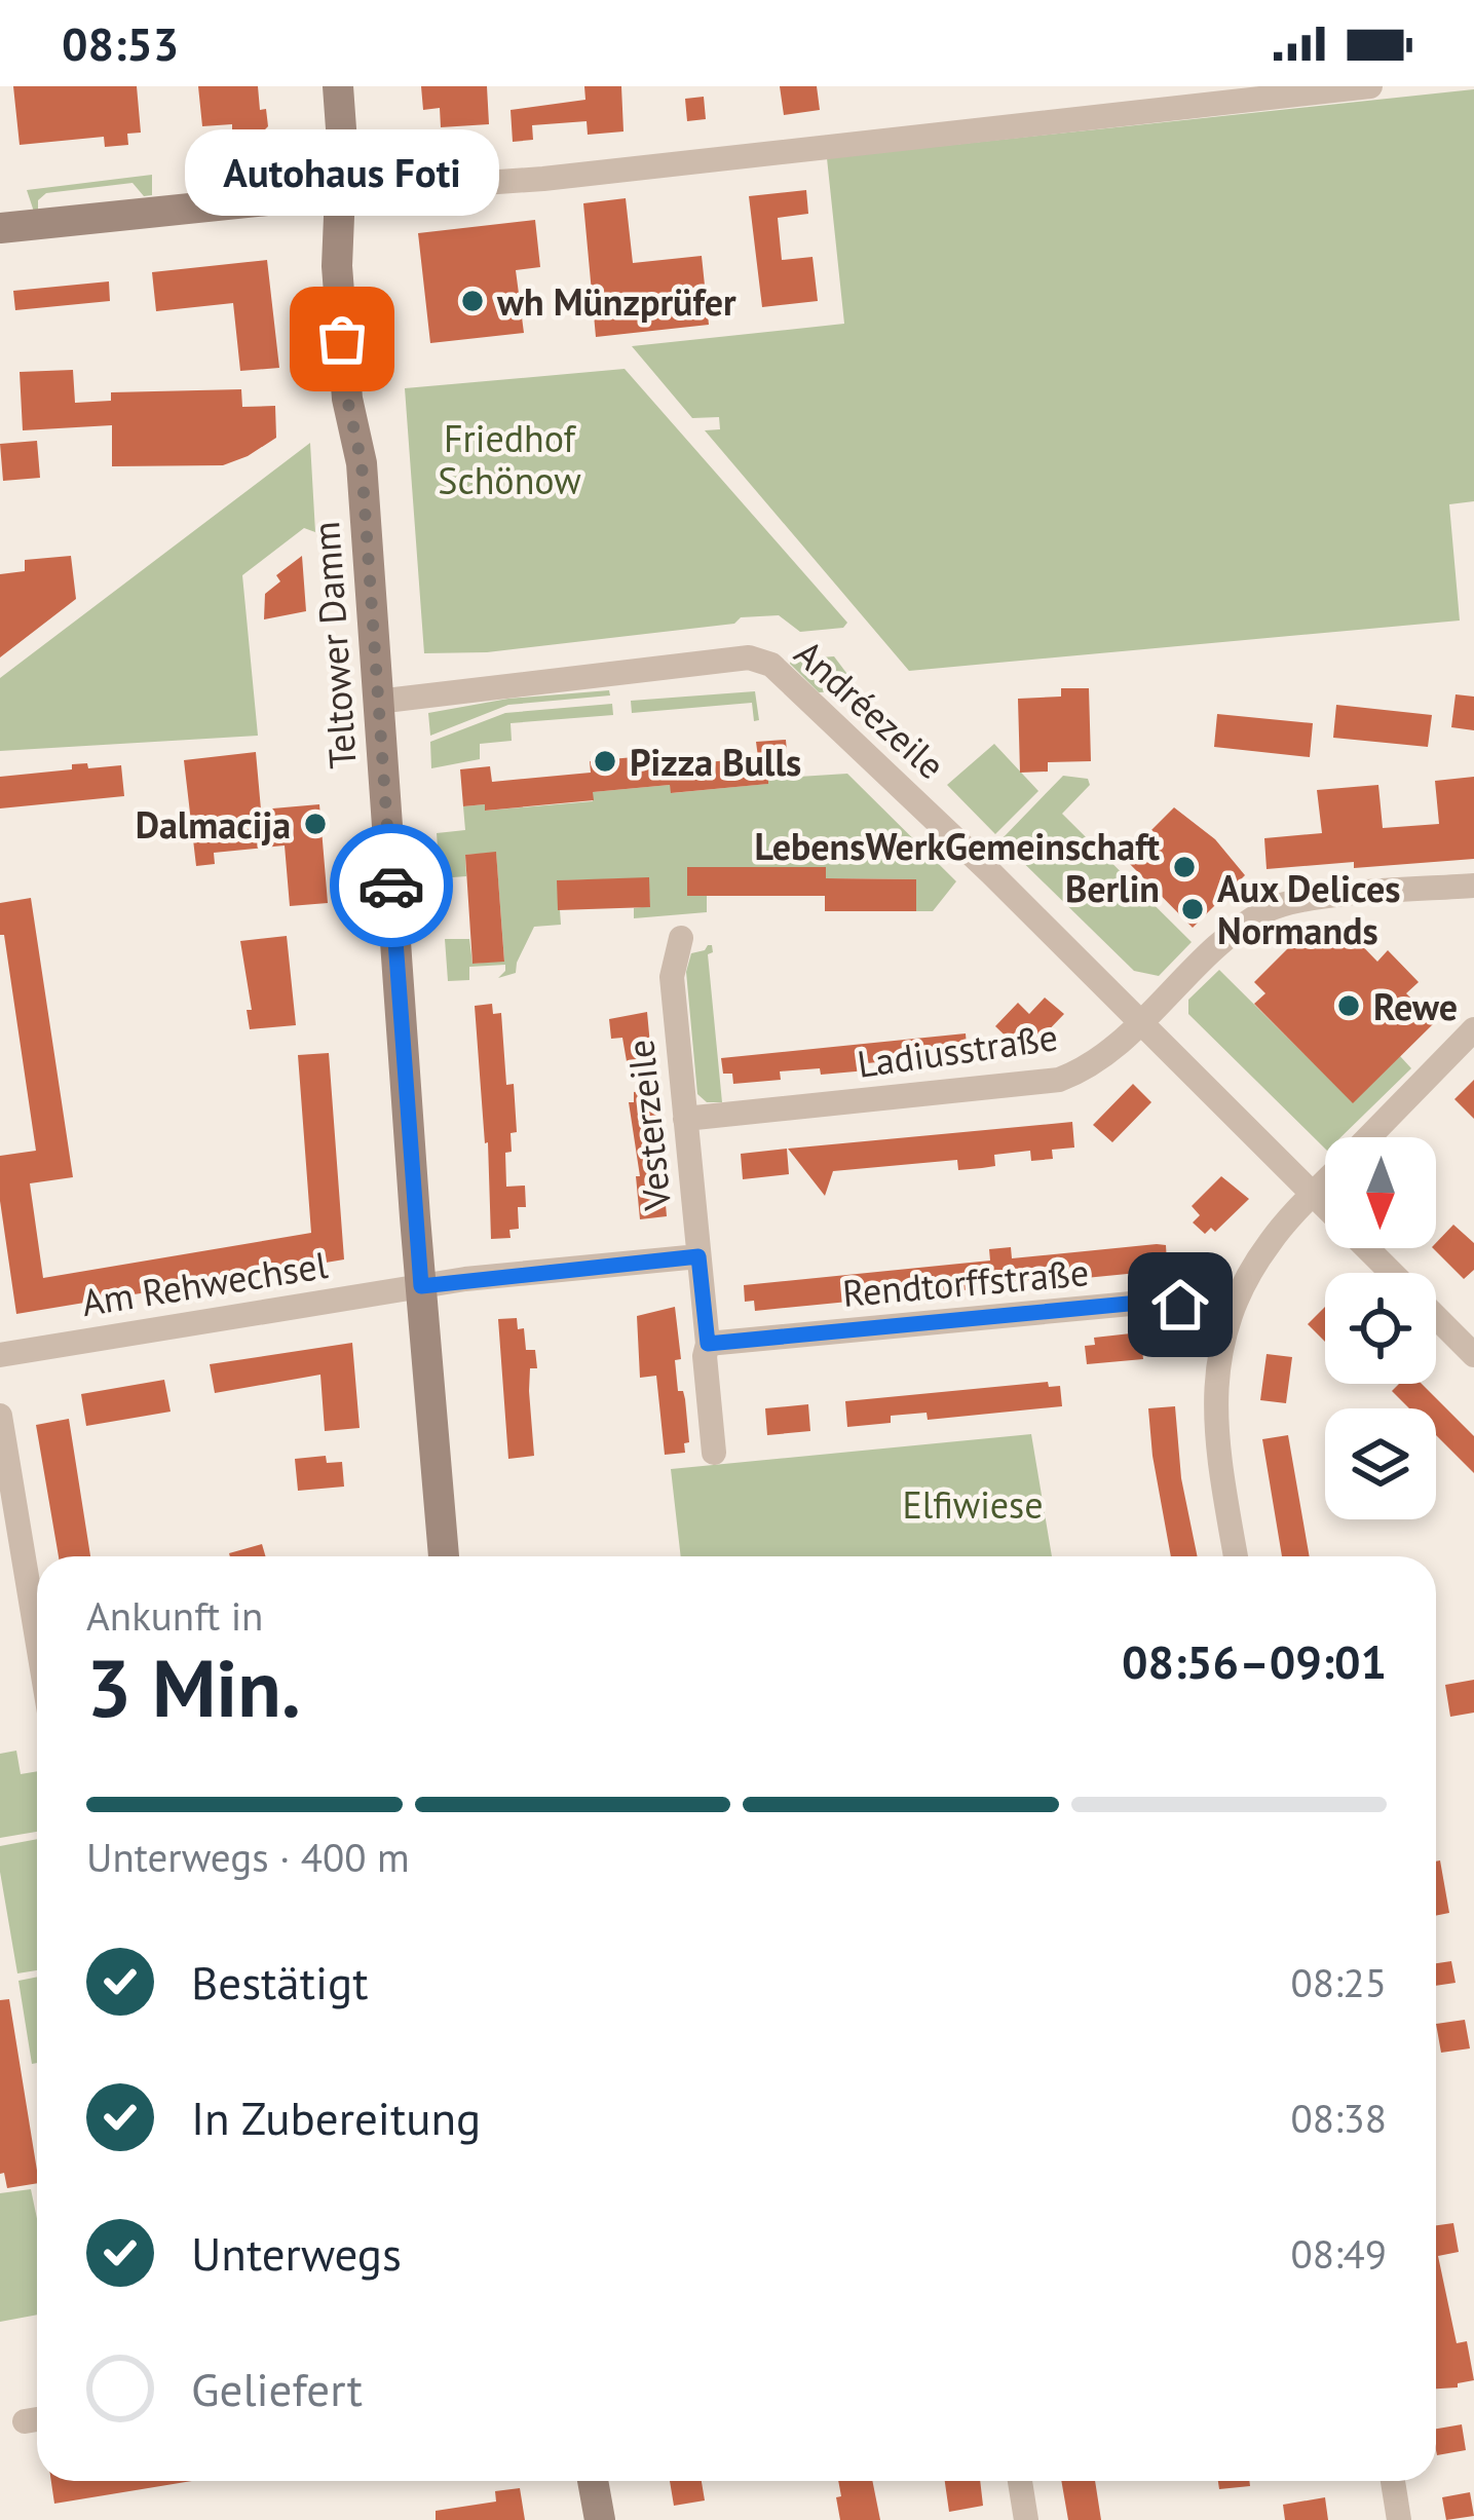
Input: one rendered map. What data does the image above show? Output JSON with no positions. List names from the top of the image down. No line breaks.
{"streets":{"main road":["Teltower Damm"],"street":["Andréezeile","Ladiusstraße","Vesterzeile","Rendtorffstraße","Am Rehwechsel"]},"crossings":[["Teltower Damm","Andréezeile"],["Teltower Damm","Am Rehwechsel"],["Andréezeile","Ladiusstraße"],["Ladiusstraße","Vesterzeile"],["Vesterzeile","Rendtorffstraße"]],"parks":["Friedhof Schönow","Elfiwiese"],"places":["wh Münzprüfer","Autohaus Foti","Pizza Bulls","Dalmacija","LebensWerkGemeinschaft Berlin","Aux Delices Normands","Rewe"],"north":"bottom","page":{"status":"08:53","bubble":"Autohaus Foti","heading":["3 Min.","Ankunft in","08:56–09:01"],"bar":"Unterwegs · 400 m","list":[["Bestätigt","08:25"],["In Zubereitung","08:38"],["Unterwegs","08:49"],"Geliefert"]}}
